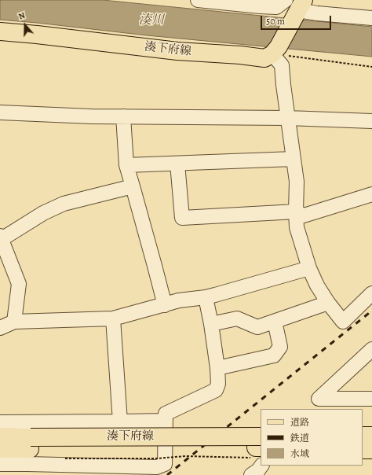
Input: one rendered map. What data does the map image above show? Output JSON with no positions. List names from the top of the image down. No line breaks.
{"streets":{"main road":["湊下府線"]},"water":["湊川"],"legend":["道路","鉄道","水域"],"scale_bar":"50 m","north":"top"}
